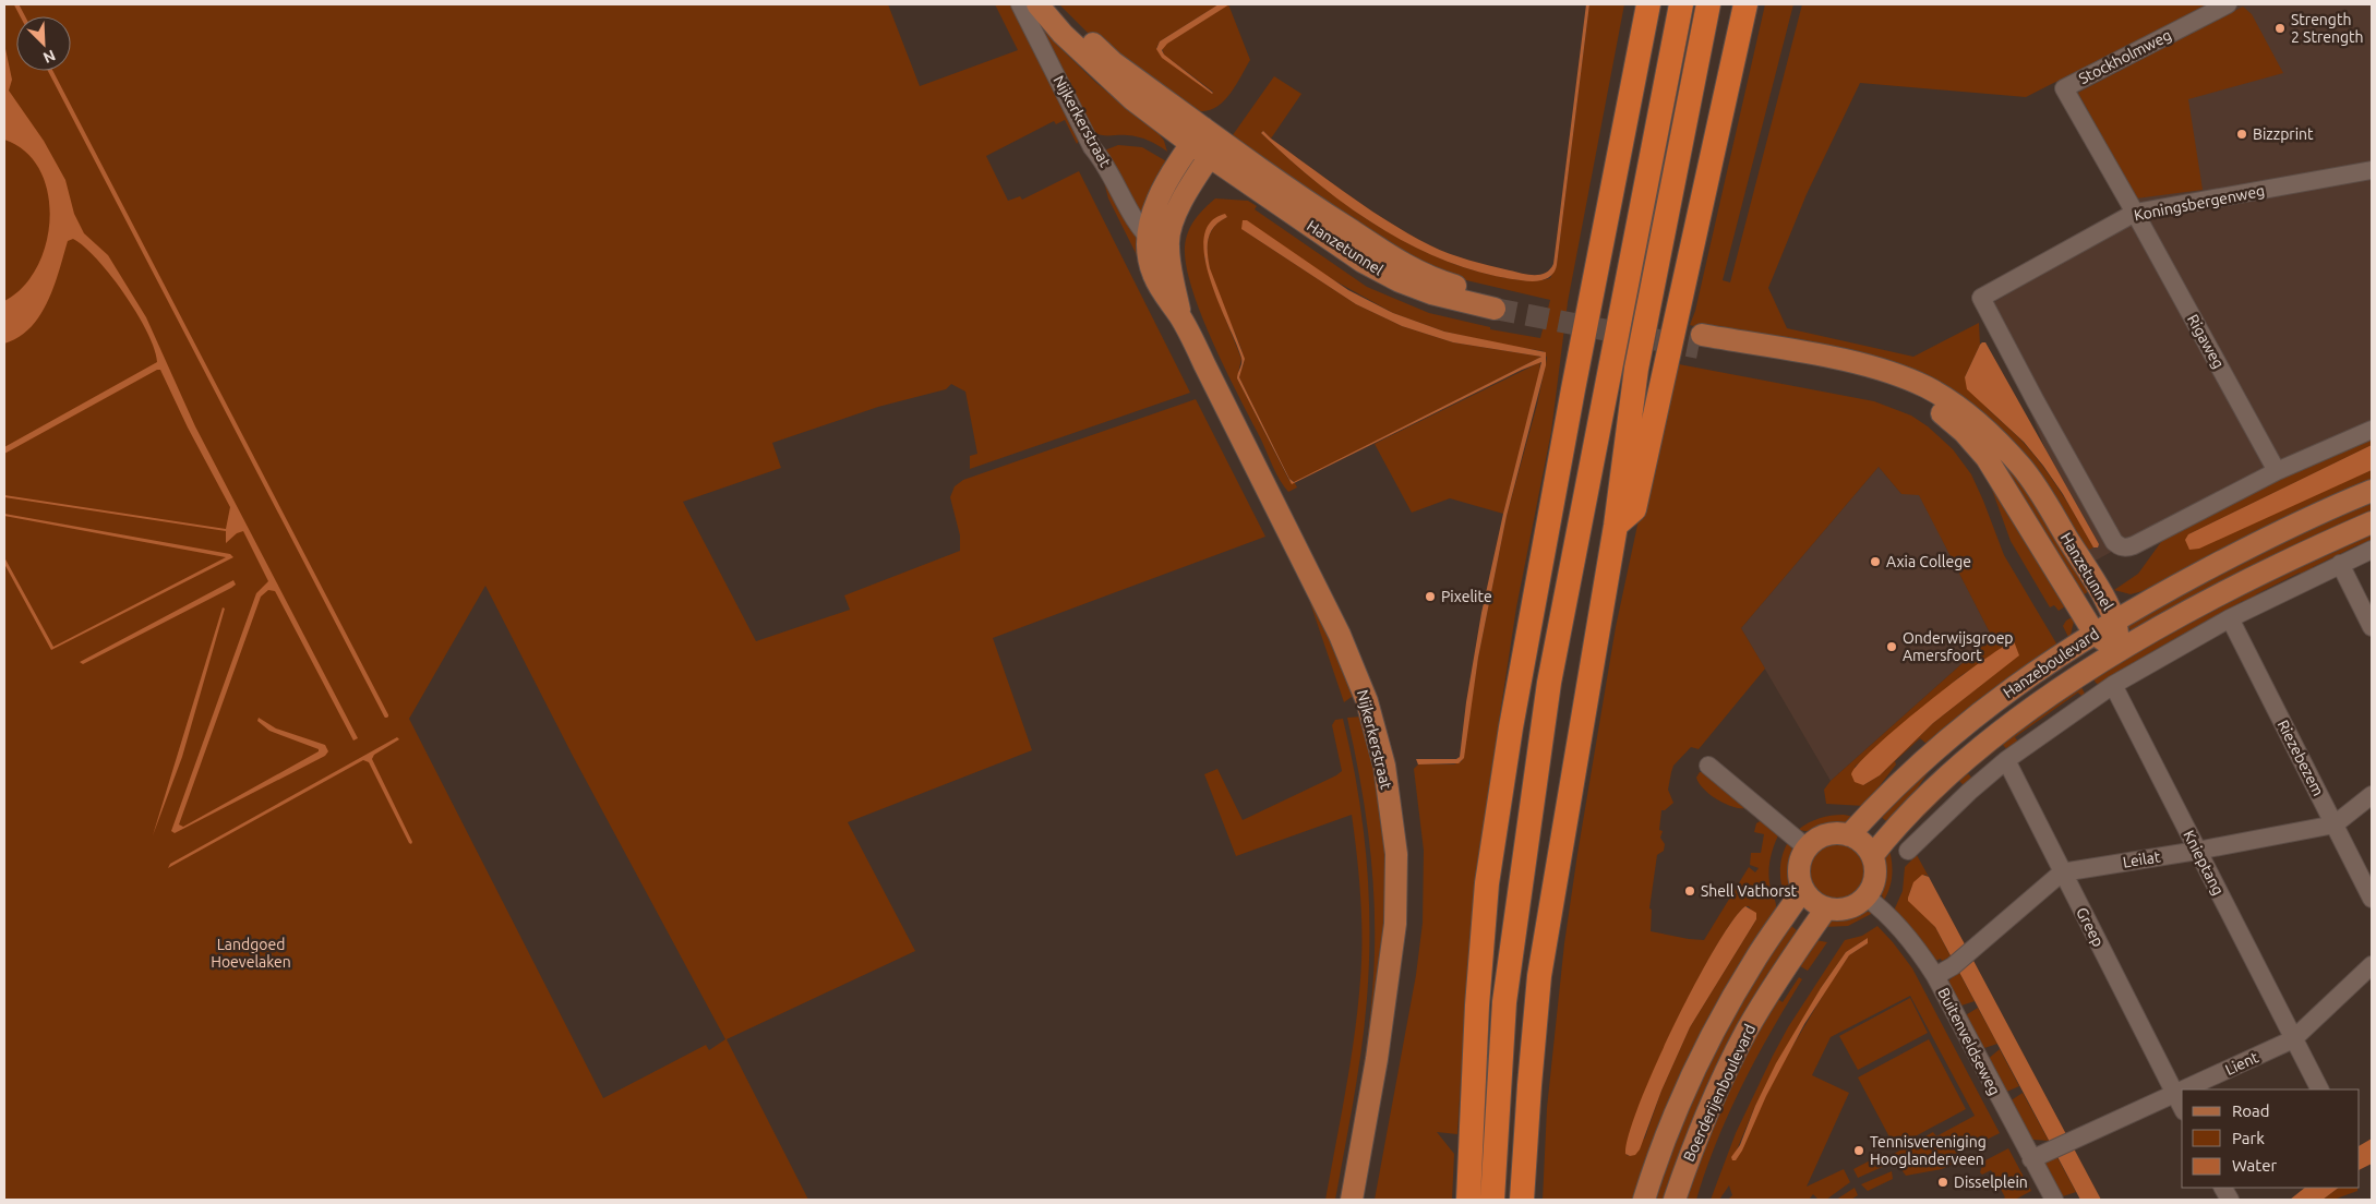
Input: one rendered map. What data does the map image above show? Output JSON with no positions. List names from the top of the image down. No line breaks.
{"streets":{"main road":["Nijkerkerstraat","Hanzetunnel","Hanzeboulevard","Boerderijenboulevard"],"street":["Stockholmweg","Koningsbergenweg","Rigaweg","Riezebezem","Leilat","Knieptang","Greep","Buitenveldseweg","Lient"]},"crossings":[["Stockholmweg","Koningsbergenweg"],["Stockholmweg","Rigaweg"],["Nijkerkerstraat","Hanzetunnel"],["Koningsbergenweg","Rigaweg"],["Hanzetunnel","Hanzeboulevard"],["Hanzeboulevard","Buitenveldseweg"],["Hanzeboulevard","Boerderijenboulevard"],["Riezebezem","Leilat"],["Leilat","Knieptang"],["Leilat","Greep"],["Knieptang","Lient"],["Greep","Lient"],["Buitenveldseweg","Lient"],["Buitenveldseweg","Boerderijenboulevard"]],"parks":["Landgoed Hoevelaken"],"places":["Strength 2 Strength","Bizzprint","Axia College","Pixelite","Onderwijsgroep Amersfoort","Shell Vathorst","Tennisvereniging Hooglanderveen","Disselplein"],"legend":["Road","Park","Water"],"north":"bottom right"}
